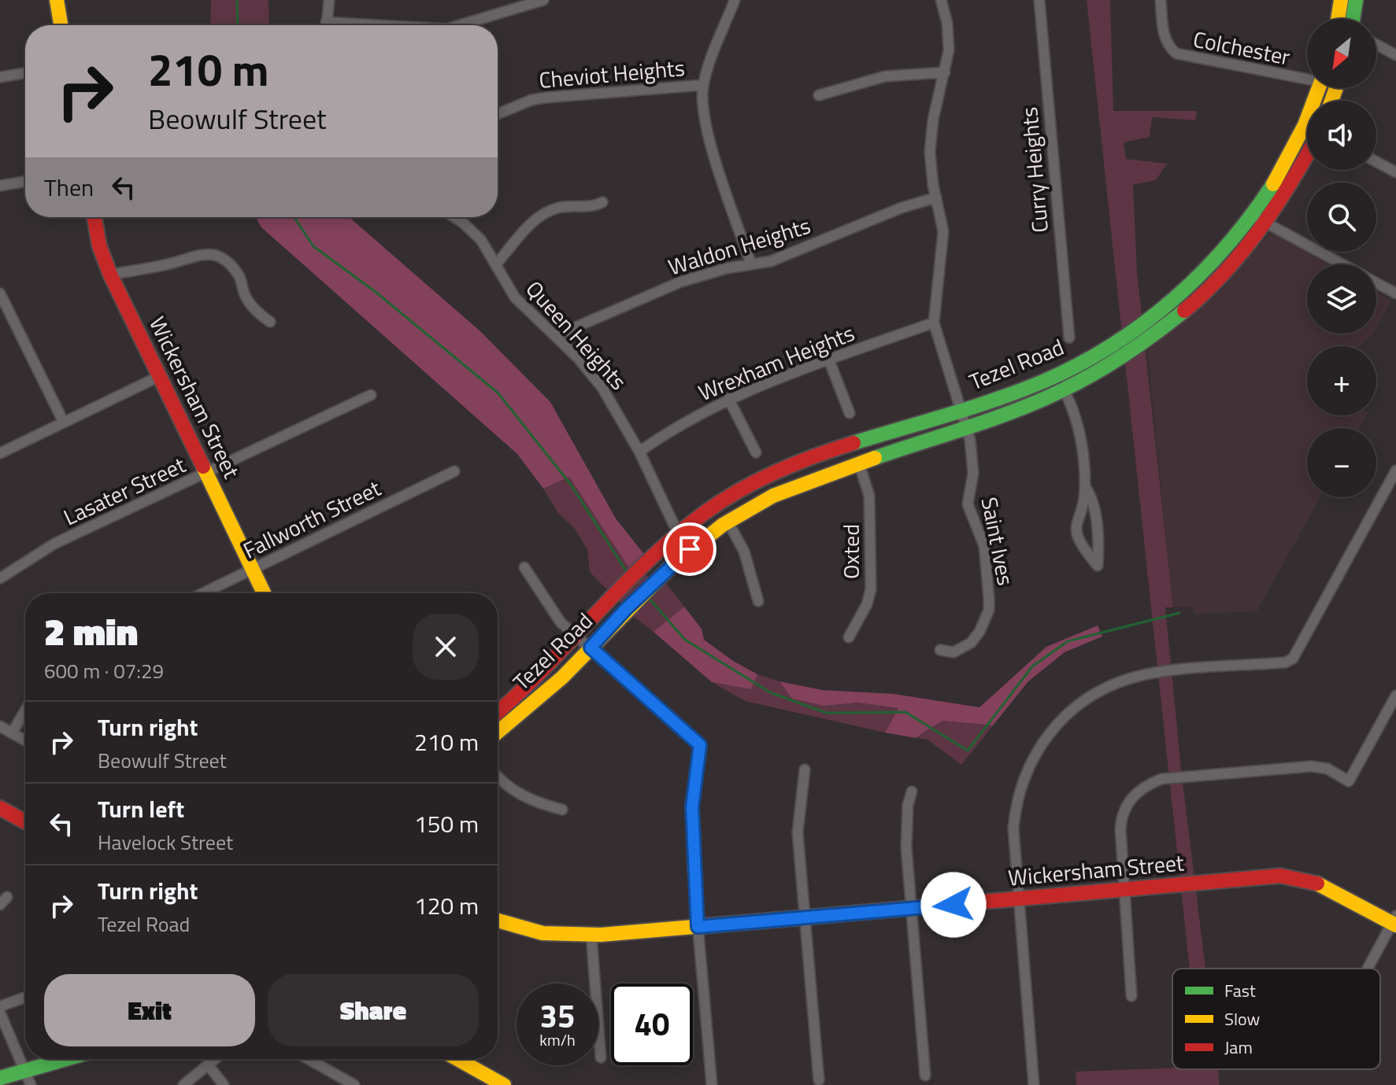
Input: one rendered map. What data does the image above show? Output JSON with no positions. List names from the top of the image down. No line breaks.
{"streets":{"main road":["Tezel Road","Wickersham Street"],"street":["Colchester","Cheviot Heights","Curry Heights","Waldon Heights","Queen Heights","Wrexham Heights","Lasater Street","Fallworth Street","Saint Ives","Oxted"]},"crossings":[["Waldon Heights","Queen Heights"],["Queen Heights","Wrexham Heights"],["Queen Heights","Tezel Road"],["Wrexham Heights","Saint Ives"],["Tezel Road","Saint Ives"],["Tezel Road","Oxted"],["Wickersham Street","Lasater Street"],["Wickersham Street","Fallworth Street"]],"legend":["Fast","Slow","Jam"],"north":"bottom left","page":{"map_buttons":["+","−"],"turn":["210 m","Beowulf Street"],"then":"Then","heading":["2 min","600 m · 07:29"],"list":[{"name":"Turn right","note":"Beowulf Street","value":"210 m"},{"name":"Turn left","note":"Havelock Street","value":"150 m"},{"name":"Turn right","note":"Tezel Road","value":"120 m"}],"buttons":["Exit","Share"],"speed":"35 km/h","limit":"40"}}
